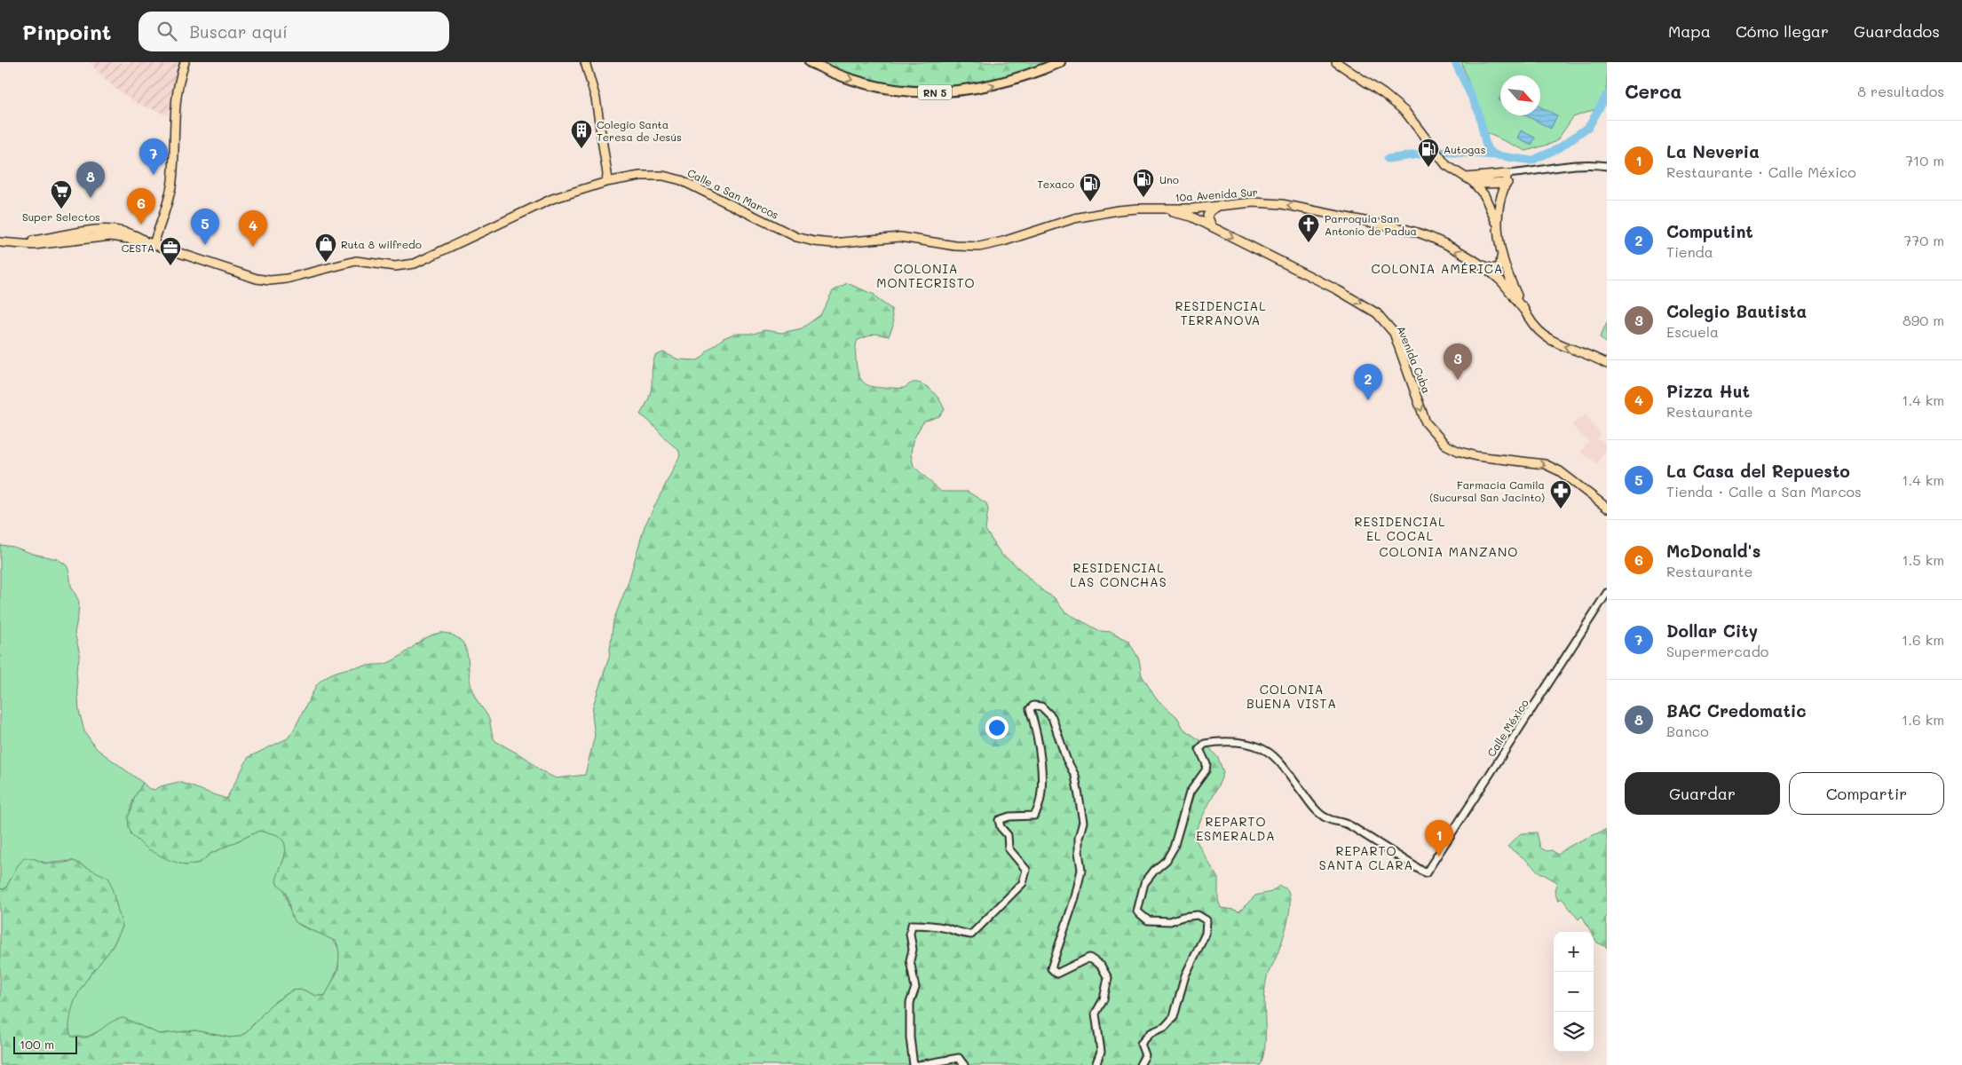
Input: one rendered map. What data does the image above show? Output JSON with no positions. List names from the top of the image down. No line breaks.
{"streets":{"highway":["RN 5"],"main road":["Calle a San Marcos","10a Avenida Sur","Avenida Cuba"],"street":["Calle México"]},"crossings":[["Calle a San Marcos","10a Avenida Sur"],["Calle a San Marcos","Avenida Cuba"],["10a Avenida Sur","Avenida Cuba"]],"one_way":["10a Avenida Sur","Avenida Cuba"],"districts":["COLONIA MONTECRISTO","COLONIA AMÉRICA","RESIDENCIAL TERRANOVA","RESIDENCIAL EL COCAL","COLONIA MANZANO","RESIDENCIAL LAS CONCHAS","COLONIA BUENA VISTA","REPARTO ESMERALDA","REPARTO SANTA CLARA"],"places":{"building":["Colegio Santa Teresa de Jesús"],"fuel station":["Autogas","Uno","Texaco"],"supermarket":["Super Selectos"],"church":["Parroquia San Antonio de Padua"],"shop":["Ruta 8 wilfredo"],"office":["CESTA"],"pharmacy":["Farmacia Camila (Sucursal San Jacinto)"]},"scale_bar":"100 m","north":"bottom right","page":{"header":"Pinpoint","search":"Buscar aquí","nav":["Mapa","Cómo llegar","Guardados"],"heading":["Cerca","8 resultados"],"list":[{"mark":"1","name":"La Neveria","note":"Restaurante · Calle México","value":"710 m"},{"mark":"2","name":"Computint","note":"Tienda","value":"770 m"},{"mark":"3","name":"Colegio Bautista","note":"Escuela","value":"890 m"},{"mark":"4","name":"Pizza Hut","note":"Restaurante","value":"1.4 km"},{"mark":"5","name":"La Casa del Repuesto","note":"Tienda · Calle a San Marcos","value":"1.4 km"},{"mark":"6","name":"McDonald's","note":"Restaurante","value":"1.5 km"},{"mark":"7","name":"Dollar City","note":"Supermercado","value":"1.6 km"},{"mark":"8","name":"BAC Credomatic","note":"Banco","value":"1.6 km"}],"pins":["7","8","6","5","4","3","2","1"],"buttons":["Guardar","Compartir"],"map_buttons":["+","−"],"scale":"100 m"}}
